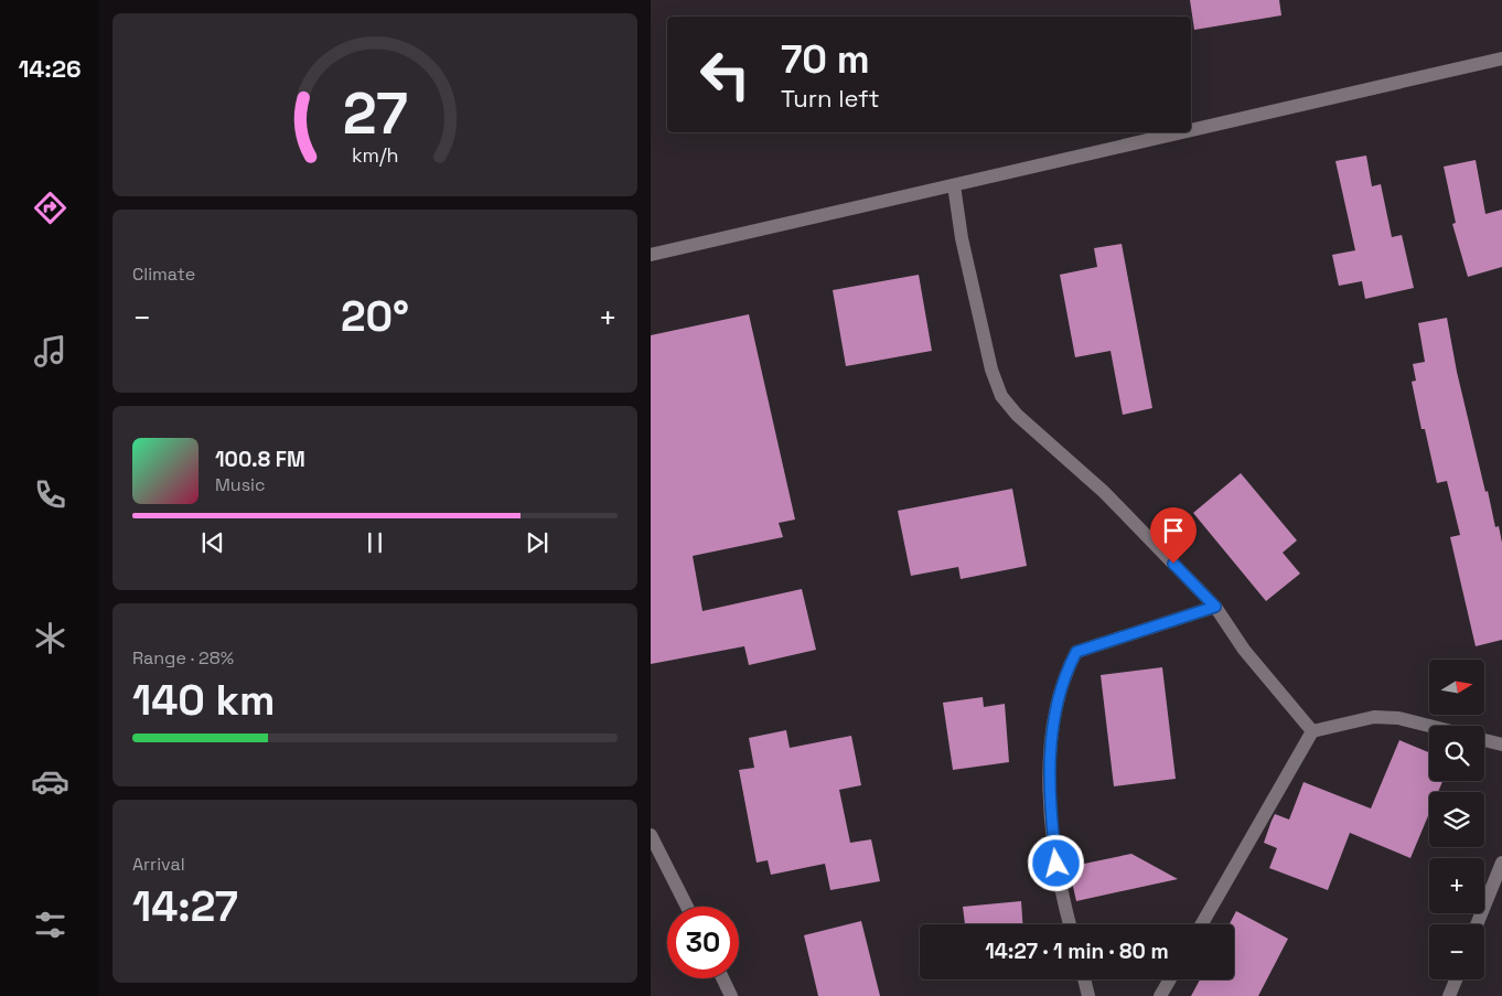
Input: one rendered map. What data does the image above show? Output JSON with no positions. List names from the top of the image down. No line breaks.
{"north":"right","page":{"tabs":"14:26","turn":["70 m","Turn left"],"tile":["Climate",["Range · 28%","140 km"],["Arrival","14:27"]],"heat":["−","20°","+"],"song":["100.8 FM","Music"],"map_buttons":["+","−"],"limit":"30","trip":"14:27 · 1 min · 80 m","gauge":["27","km/h"]}}
